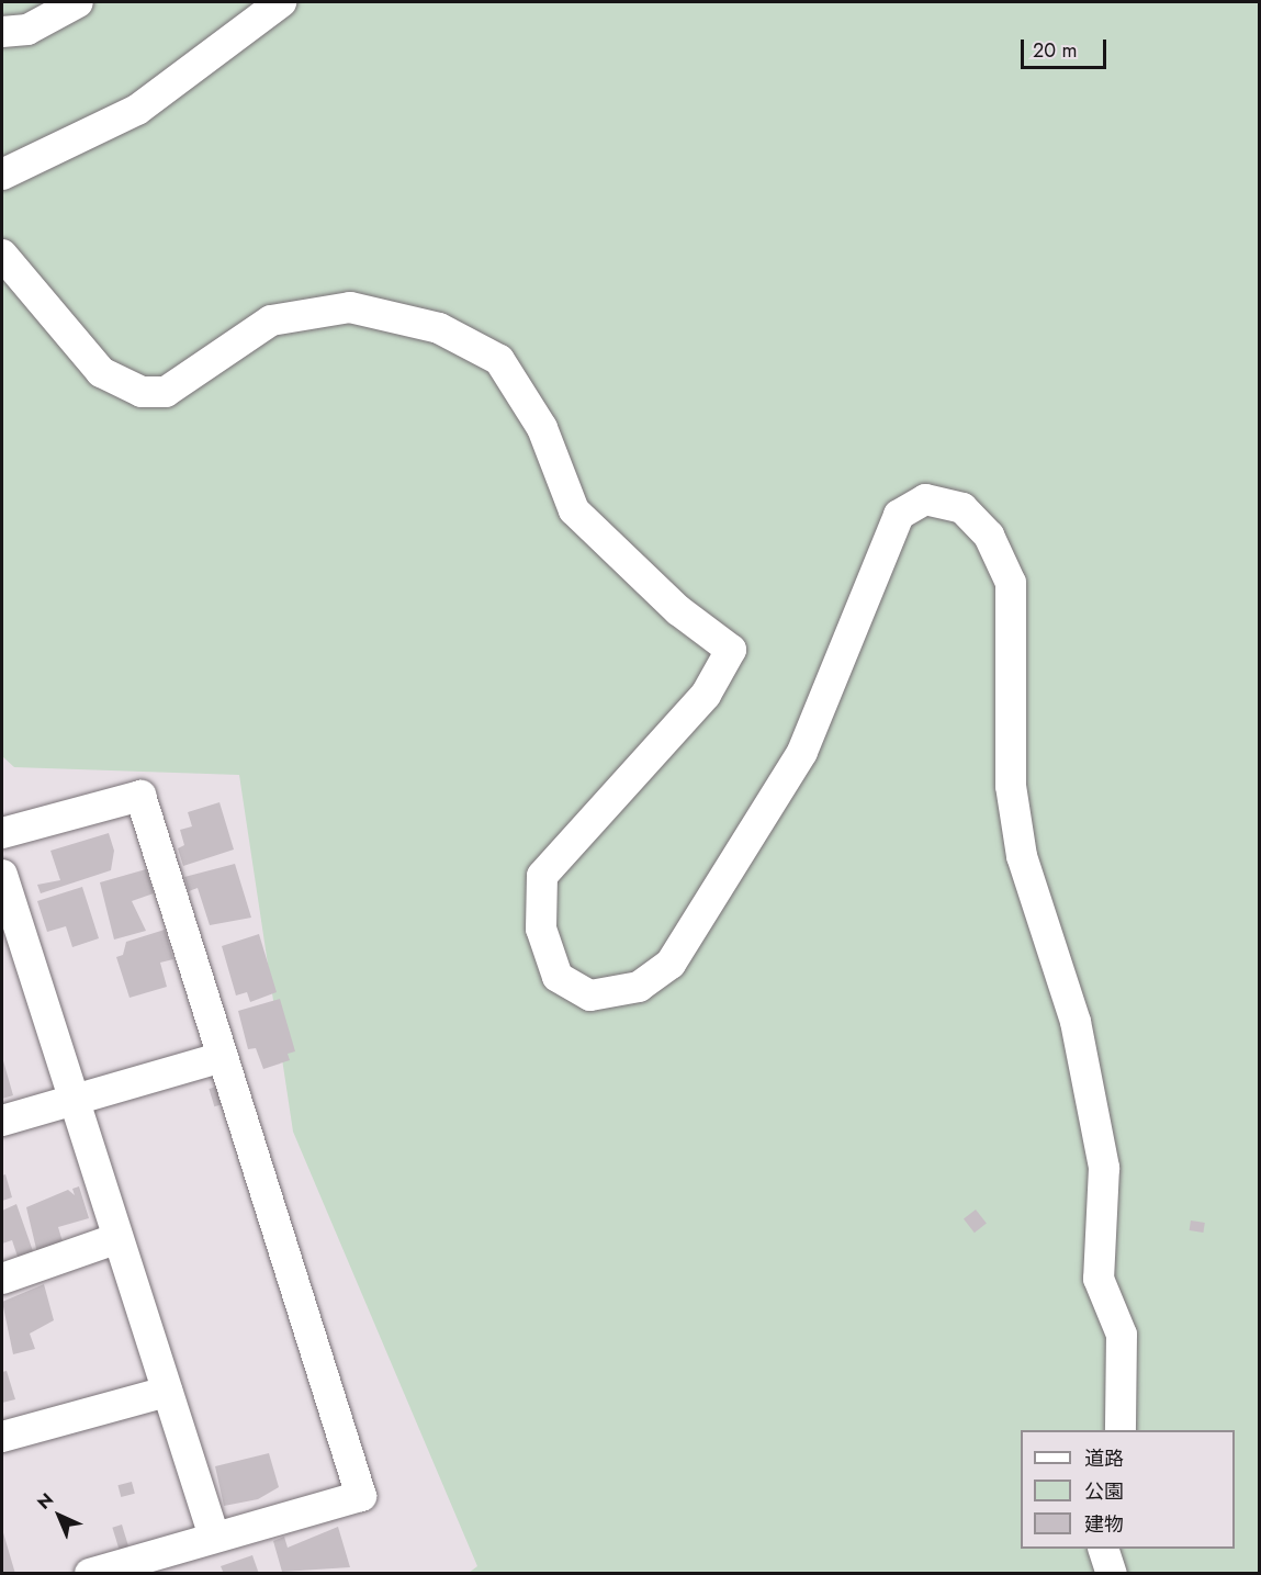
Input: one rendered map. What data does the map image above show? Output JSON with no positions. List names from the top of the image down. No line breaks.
{"legend":["道路","公園","建物"],"scale_bar":"20 m","north":"top left"}
